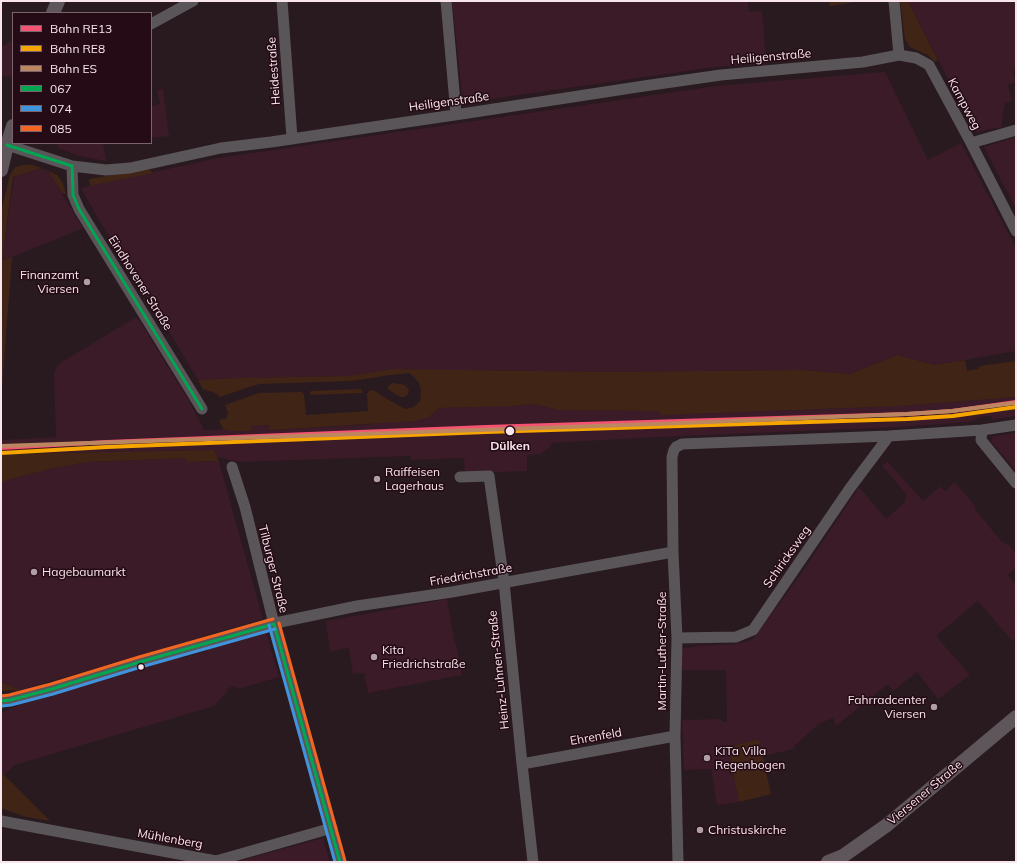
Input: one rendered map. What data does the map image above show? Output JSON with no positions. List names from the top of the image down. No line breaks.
{"streets":{"main road":["Viersener Straße"],"street":["Heiligenstraße","Heidestraße","Kampweg","Eindhovener Straße","Schiricksweg","Tilburger Straße","Friedrichstraße","Martin-Luther-Straße","Heinz-Luhnen-Straße","Ehrenfeld","Mühlenberg"]},"crossings":[["Heiligenstraße","Heidestraße"],["Heiligenstraße","Kampweg"],["Heiligenstraße","Eindhovener Straße"],["Schiricksweg","Martin-Luther-Straße"],["Tilburger Straße","Friedrichstraße"],["Tilburger Straße","Mühlenberg"],["Friedrichstraße","Martin-Luther-Straße"],["Friedrichstraße","Heinz-Luhnen-Straße"],["Martin-Luther-Straße","Ehrenfeld"],["Heinz-Luhnen-Straße","Ehrenfeld"]],"places":["Finanzamt Viersen","Dülken","Raiffeisen Lagerhaus","Hagebaumarkt","Kita Friedrichstraße","Fahrradcenter Viersen","KiTa Villa Regenbogen","Christuskirche"],"lines":["transit line 067","rail line RE13","rail line ES","rail line RE8","transit line 085","transit line 074"],"legend":["Bahn RE13","Bahn RE8","Bahn ES","067","074","085"]}
